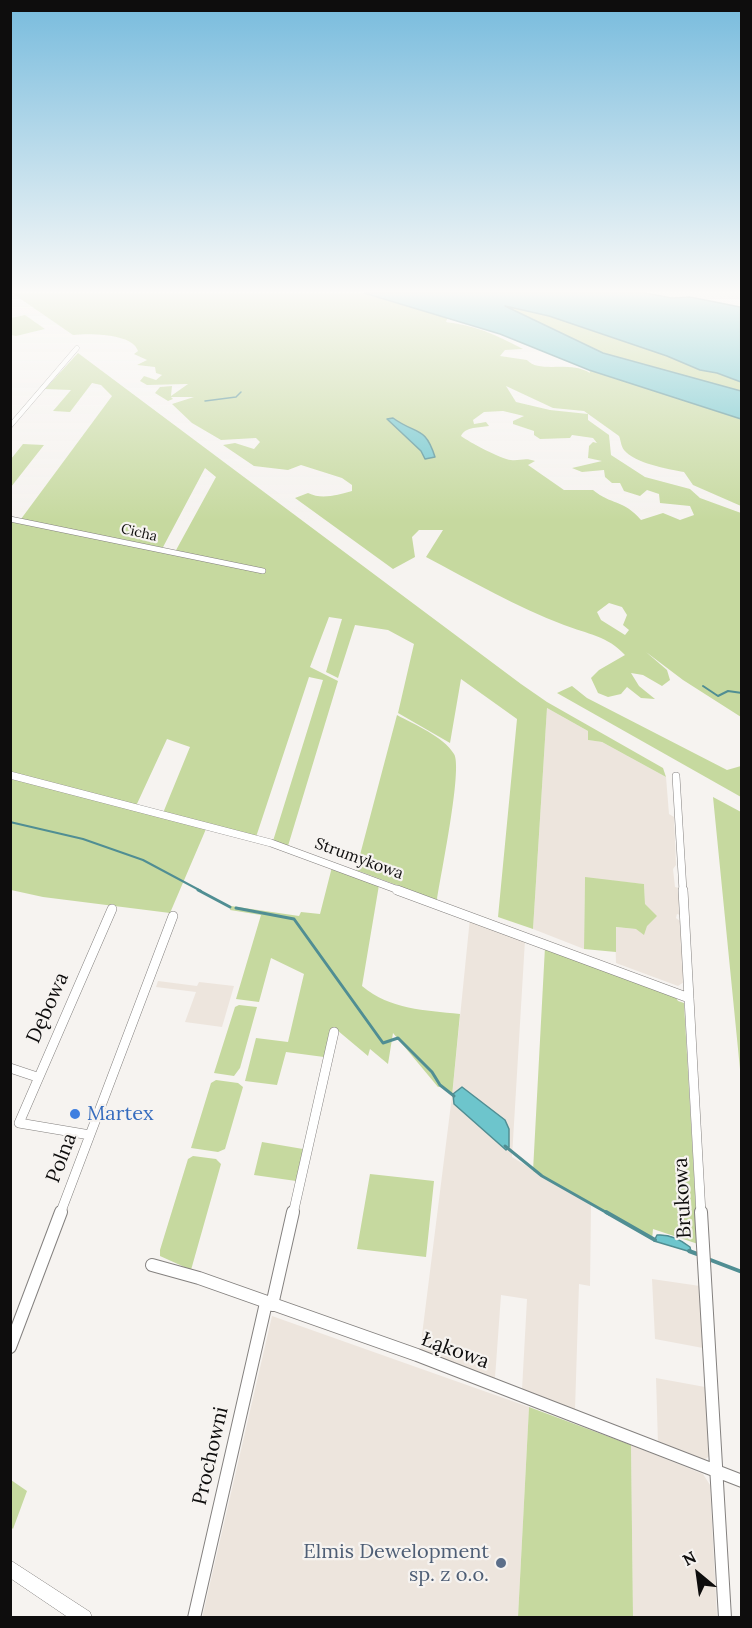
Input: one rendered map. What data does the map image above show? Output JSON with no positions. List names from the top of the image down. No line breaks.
{"streets":{"street":["Cicha","Strumykowa","Dębowa","Polna","Brukowa","Łąkowa","Prochowni"]},"crossings":[["Strumykowa","Brukowa"],["Dębowa","Polna"],["Brukowa","Łąkowa"],["Łąkowa","Prochowni"]],"places":["Martex","Elmis Dewelopment sp. z o.o."],"north":"top left"}
